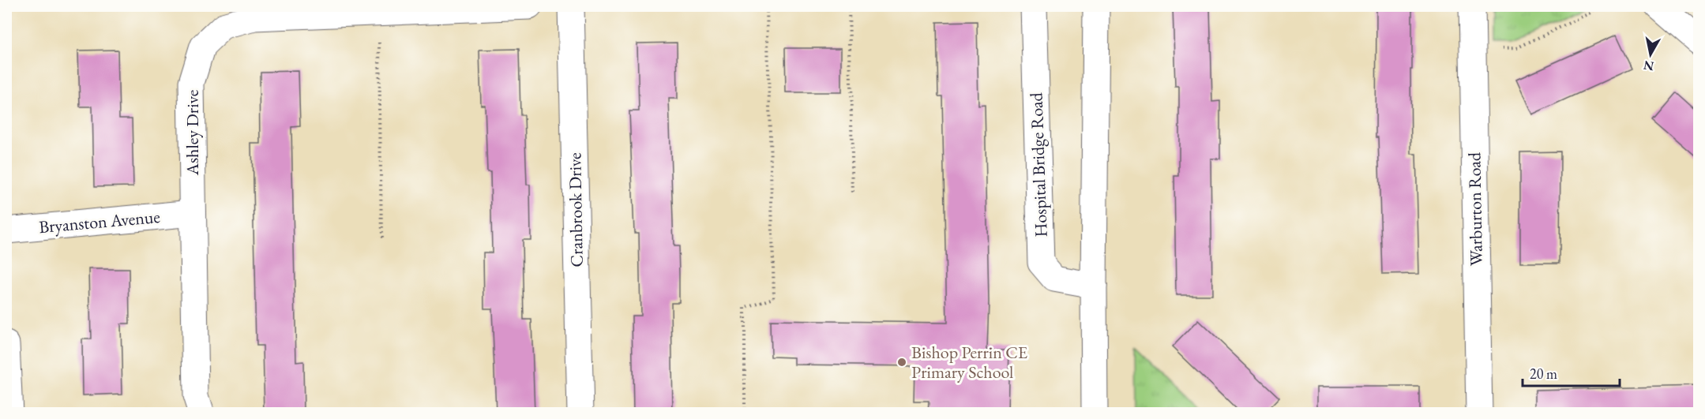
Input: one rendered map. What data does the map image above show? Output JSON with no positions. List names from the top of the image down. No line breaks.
{"streets":{"street":["Ashley Drive","Hospital Bridge Road","Warburton Road","Cranbrook Drive","Bryanston Avenue"]},"crossings":[["Ashley Drive","Bryanston Avenue"]],"places":["Bishop Perrin CE Primary School"],"scale_bar":"20 m","north":"bottom"}
